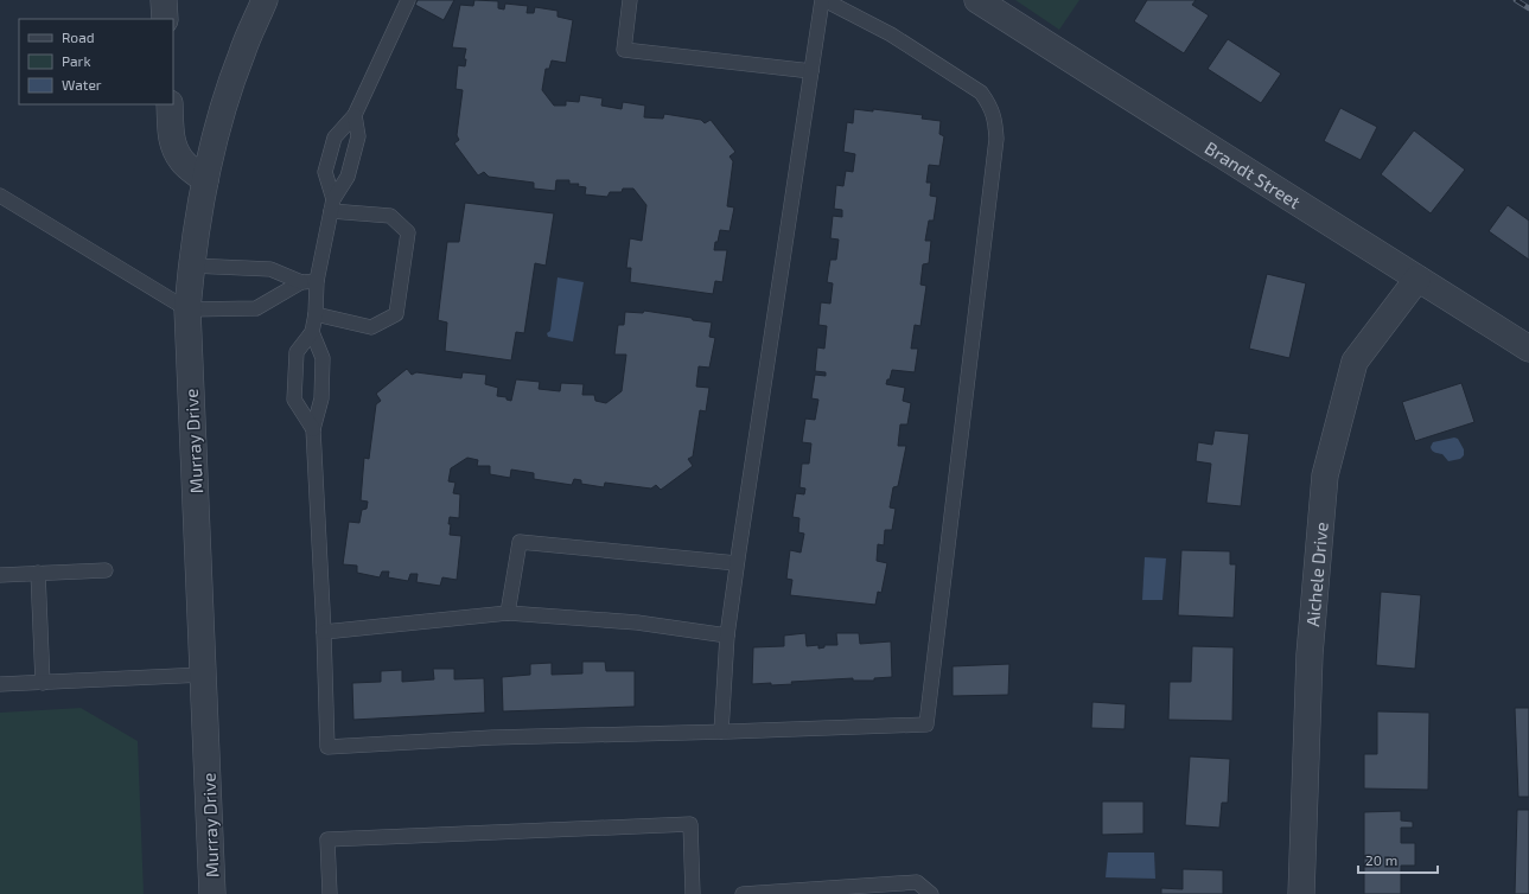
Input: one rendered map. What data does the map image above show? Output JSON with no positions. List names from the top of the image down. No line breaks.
{"streets":{"street":["Brandt Street","Murray Drive","Aichele Drive"]},"crossings":[["Brandt Street","Aichele Drive"]],"legend":["Road","Park","Water"],"scale_bar":"20 m"}
